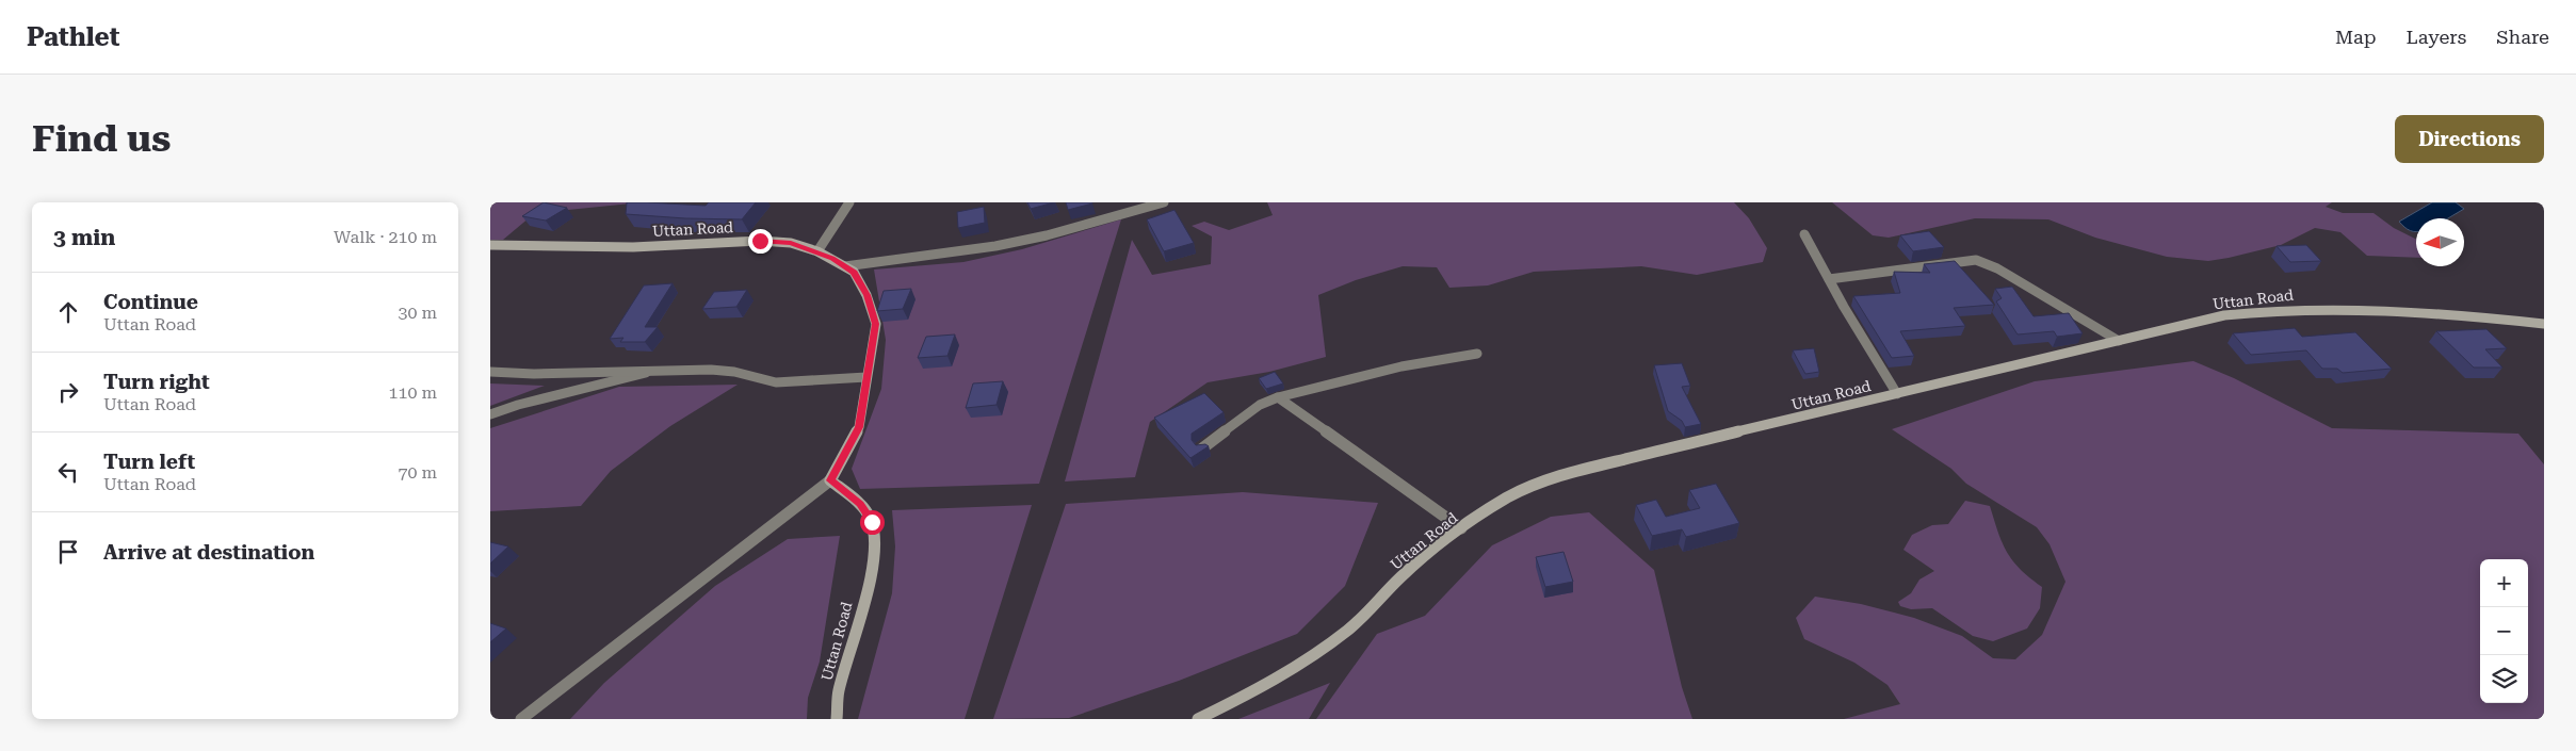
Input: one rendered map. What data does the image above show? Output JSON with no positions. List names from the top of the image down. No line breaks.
{"streets":{"main road":["Uttan Road"]},"north":"left","page":{"header":"Pathlet","nav":["Map","Layers","Share"],"buttons":"Directions","title":"Find us","heading":["3 min","Walk · 210 m"],"list":[["Continue","Uttan Road","30 m"],["Turn right","Uttan Road","110 m"],["Turn left","Uttan Road","70 m"],"Arrive at destination"],"map_buttons":["+","−"]}}
